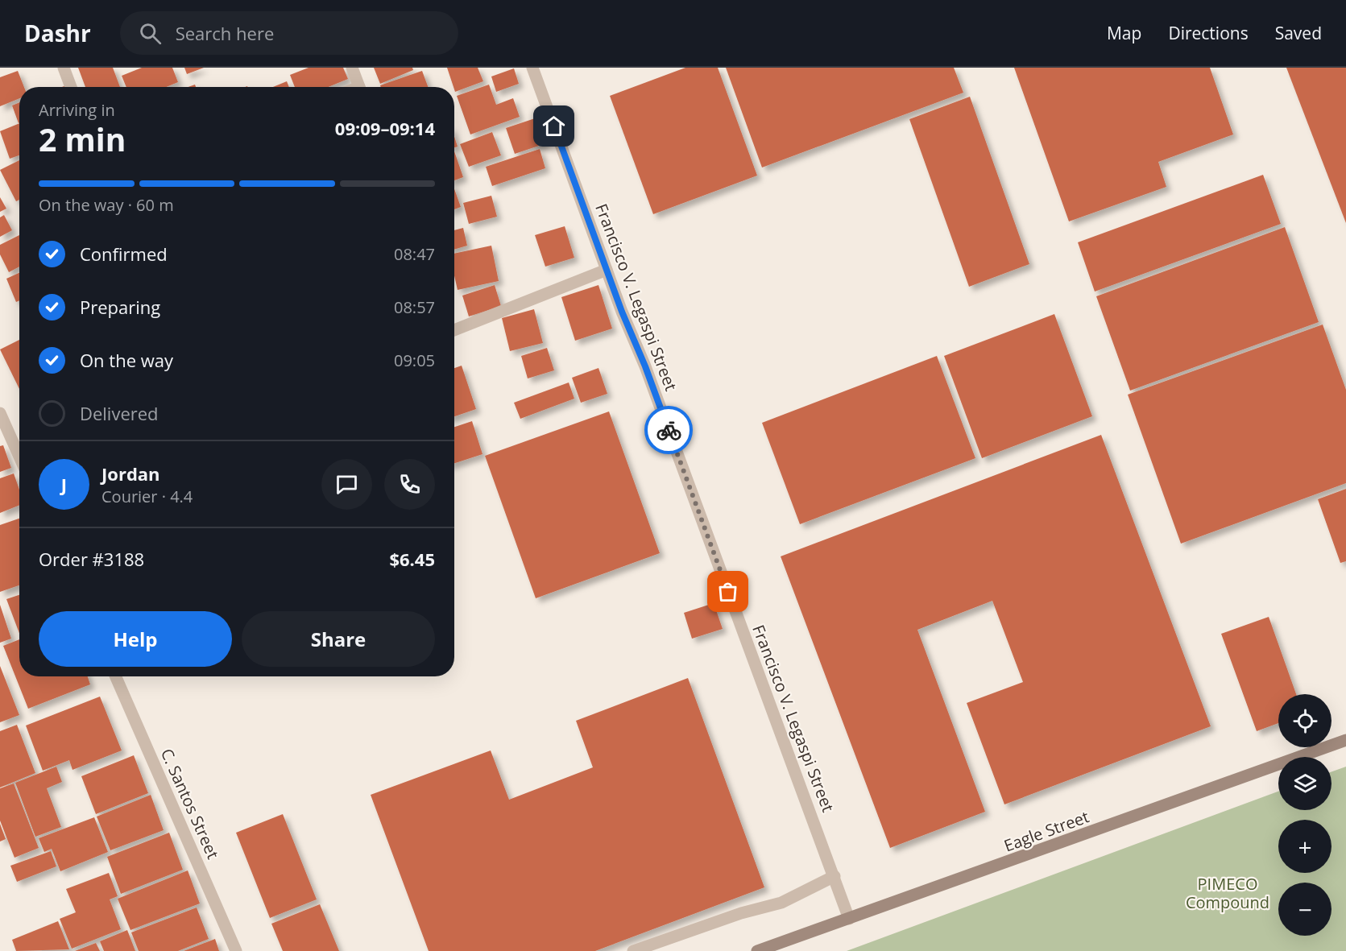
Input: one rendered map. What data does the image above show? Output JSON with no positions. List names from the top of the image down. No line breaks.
{"streets":{"main road":["Eagle Street"],"street":["Francisco V. Legaspi Street","C. Santos Street"]},"crossings":[["Francisco V. Legaspi Street","Eagle Street"]],"parks":["PIMECO Compound"],"page":{"header":"Dashr","search":"Search here","nav":["Map","Directions","Saved"],"heading":["2 min","Arriving in","09:09–09:14"],"panel":["Jordan","Courier · 4.4","Order #3188","$6.45"],"bar":"On the way · 60 m","list":[["Confirmed","08:47"],["Preparing","08:57"],["On the way","09:05"],"Delivered"],"round":"J","buttons":["Help","Share"],"map_buttons":["+","−"]}}
